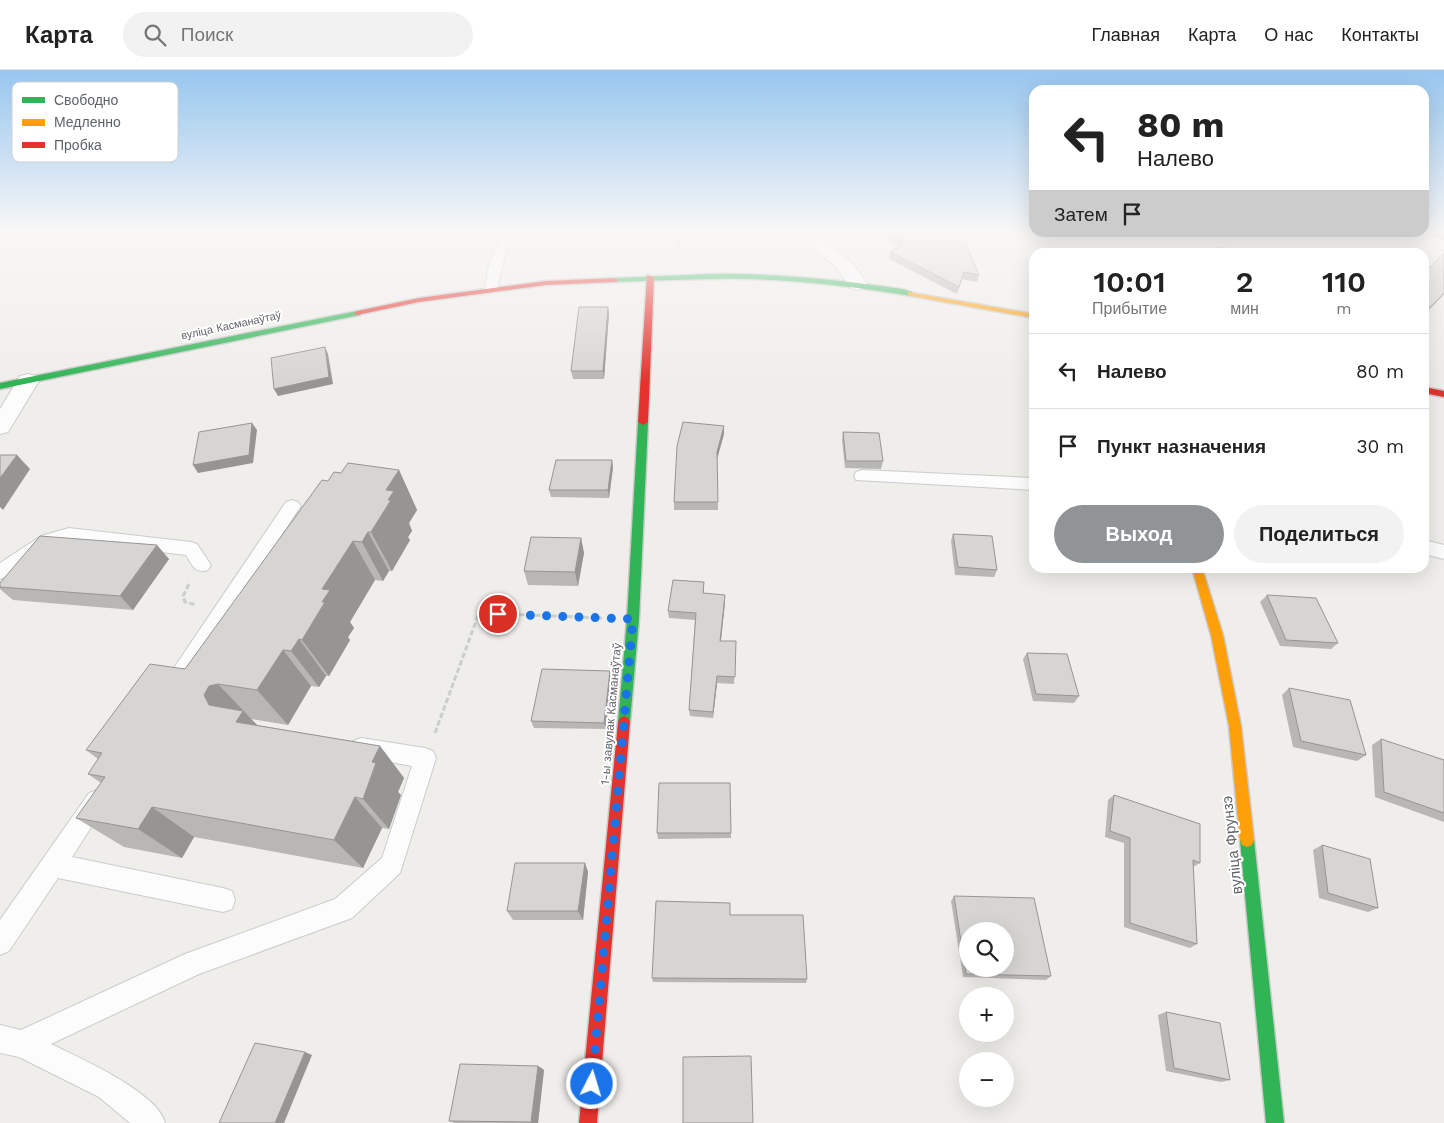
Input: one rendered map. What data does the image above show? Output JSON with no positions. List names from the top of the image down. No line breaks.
{"streets":{"street":["вуліца Касманаўтаў","1-ы завулак Касманаўтаў","вуліца Фрунзэ"]},"legend":["Свободно","Медленно","Пробка"],"page":{"header":"Карта","search":"Поиск","nav":["Главная","Карта","О нас","Контакты"],"turn":["80 m","Налево"],"then":"Затем","eta":["10:01","Прибытие","2","мин","110","m"],"list":[{"name":"Налево","value":"80 m"},{"name":"Пункт назначения","value":"30 m"}],"buttons":["Выход","Поделиться"],"map_buttons":["+","−"]}}
